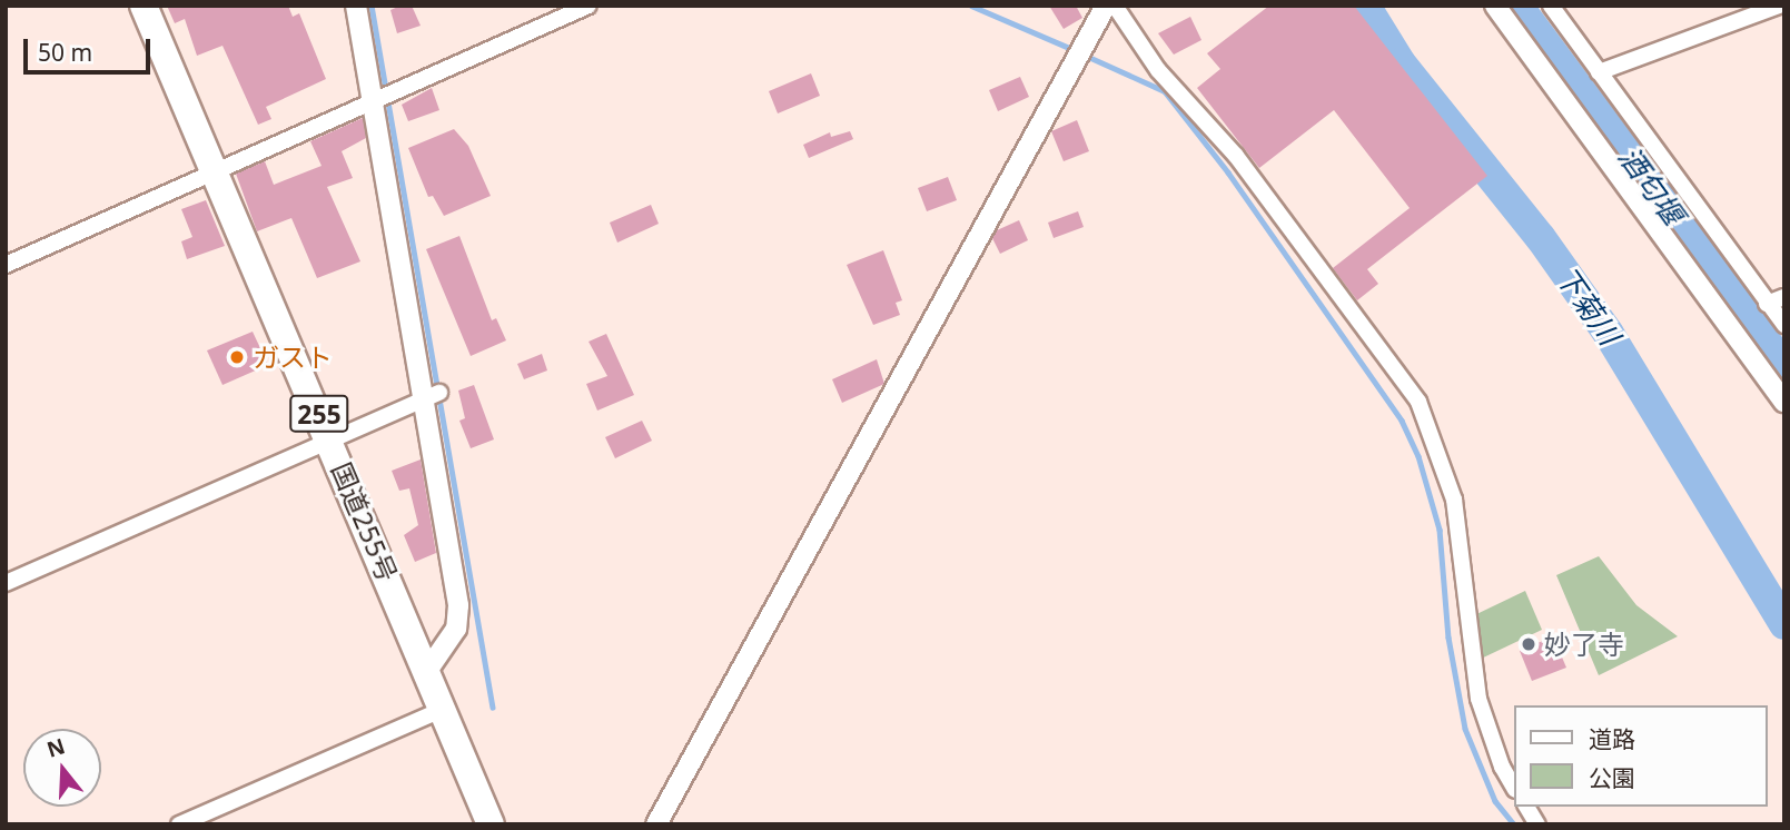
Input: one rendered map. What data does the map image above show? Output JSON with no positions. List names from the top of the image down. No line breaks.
{"streets":{"highway":["255","国道255号"]},"water":["酒匂堰","下菊川"],"places":["ガスト","妙了寺"],"legend":["道路","公園"],"scale_bar":"50 m","north":"top"}
